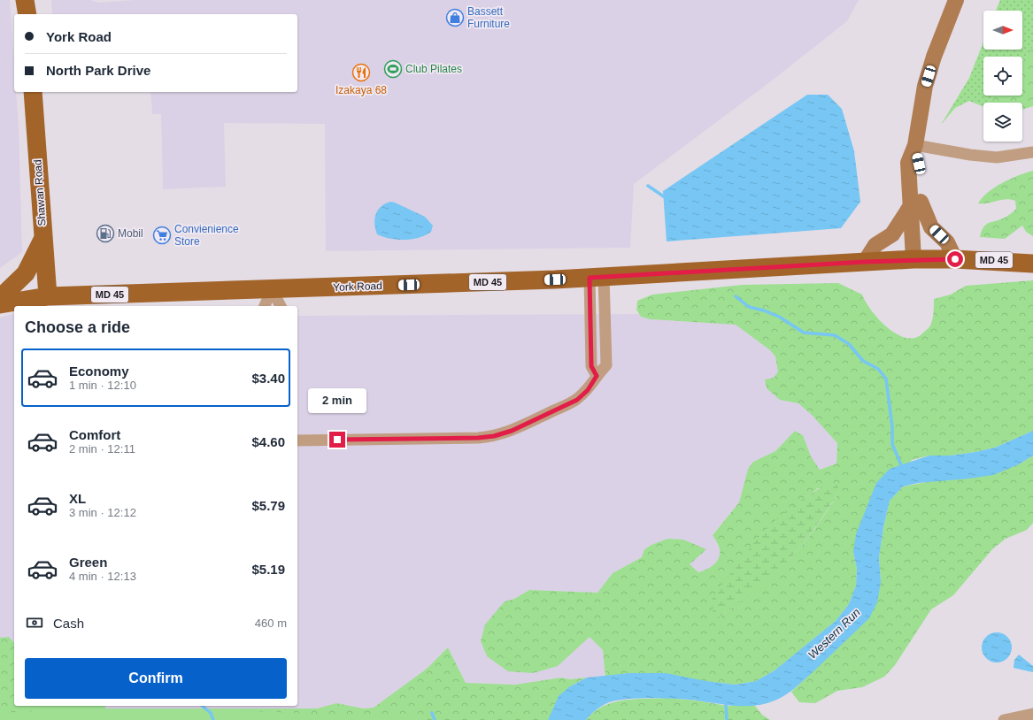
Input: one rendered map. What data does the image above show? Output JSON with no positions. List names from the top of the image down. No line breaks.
{"streets":{"main road":["Shawan Road","MD 45","York Road"]},"crossings":[["Shawan Road","York Road"]],"water":["Western Run"],"places":{"shop":["Bassett Furniture"],"sports":["Club Pilates"],"restaurant":["Izakaya 68"],"fuel station":["Mobil"],"supermarket":["Convienience Store"]},"north":"right","page":{"banner":["York Road","North Park Drive"],"heading":"Choose a ride","list":[{"name":"Economy","note":"1 min · 12:10","value":"$3.40"},{"name":"Comfort","note":"2 min · 12:11","value":"$4.60"},{"name":"XL","note":"3 min · 12:12","value":"$5.79"},{"name":"Green","note":"4 min · 12:13","value":"$5.19"}],"bubble":"2 min","pay":["Cash","460 m"],"buttons":"Confirm"}}
